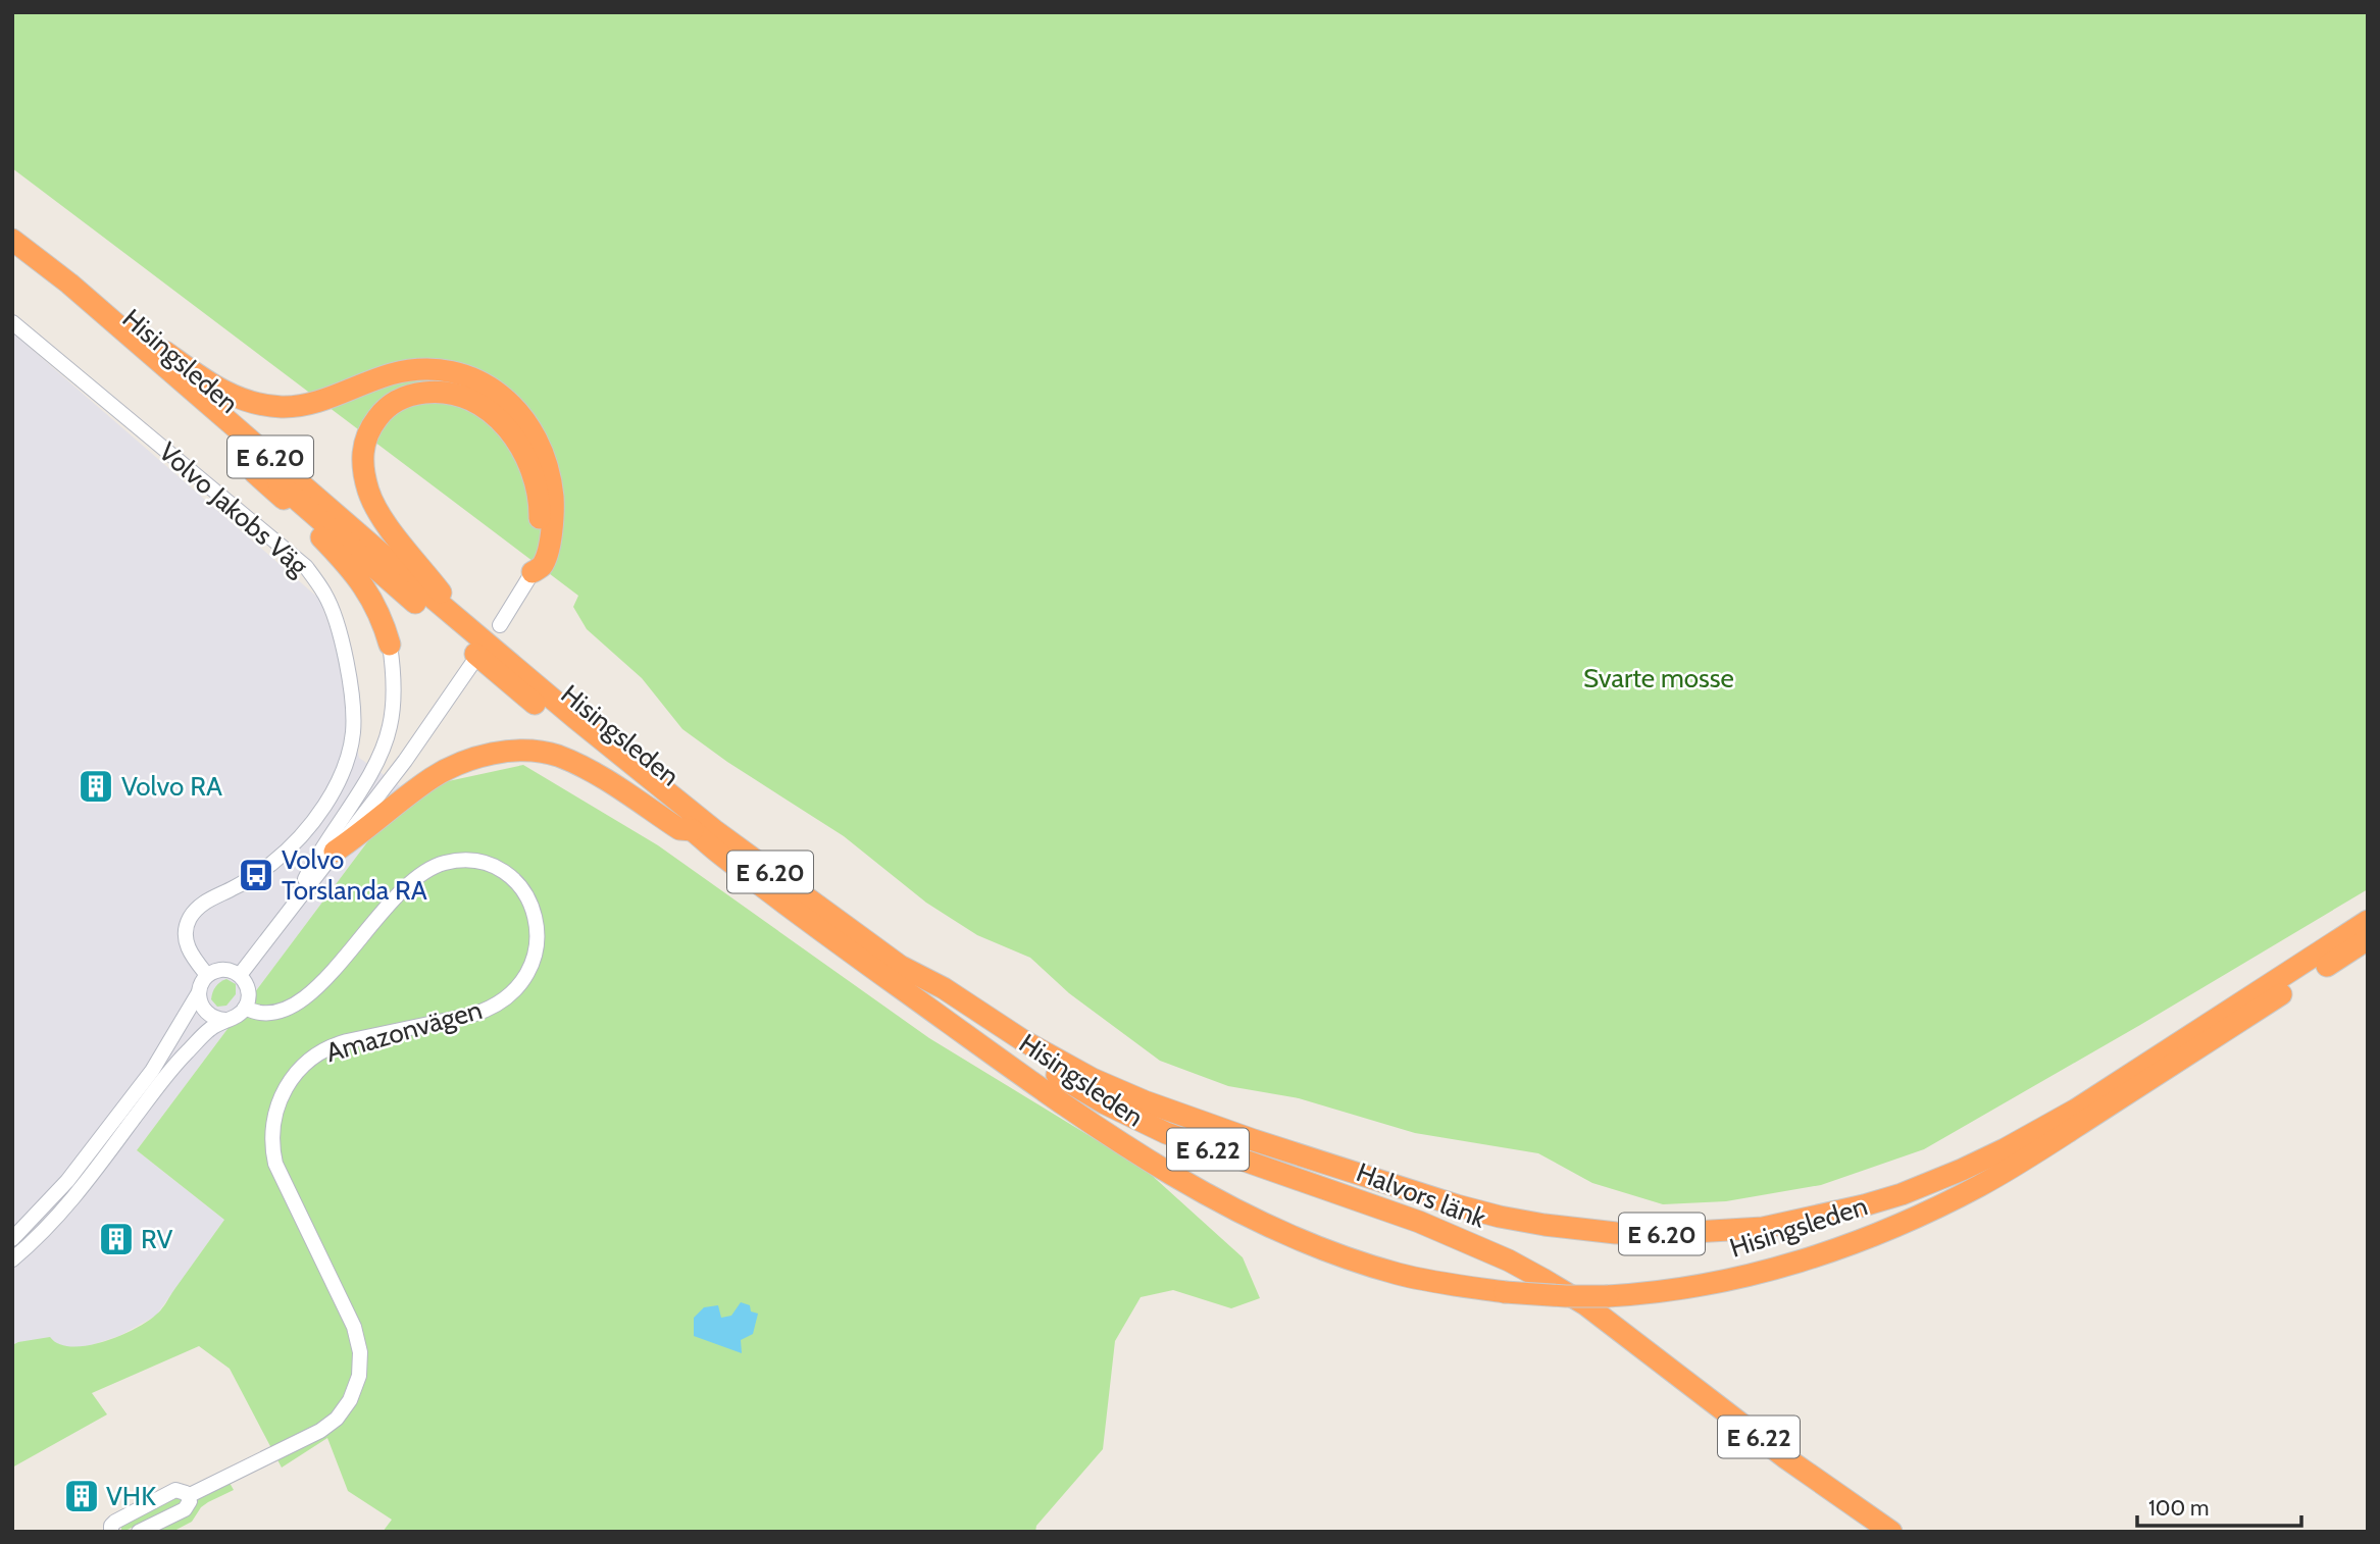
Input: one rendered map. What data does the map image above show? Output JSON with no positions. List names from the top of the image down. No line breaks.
{"streets":{"highway":["Hisingsleden","E 6.20","E 6.22","Halvors länk"],"street":["Volvo Jakobs Väg","Amazonvägen"]},"crossings":[["Hisingsleden","E 6.20"],["Hisingsleden","Halvors länk"],["Volvo Jakobs Väg","Amazonvägen"]],"parks":["Svarte mosse"],"places":{"building":["Volvo RA","RV","VHK"],"bus stop":["Volvo Torslanda RA"]},"scale_bar":"100 m"}
